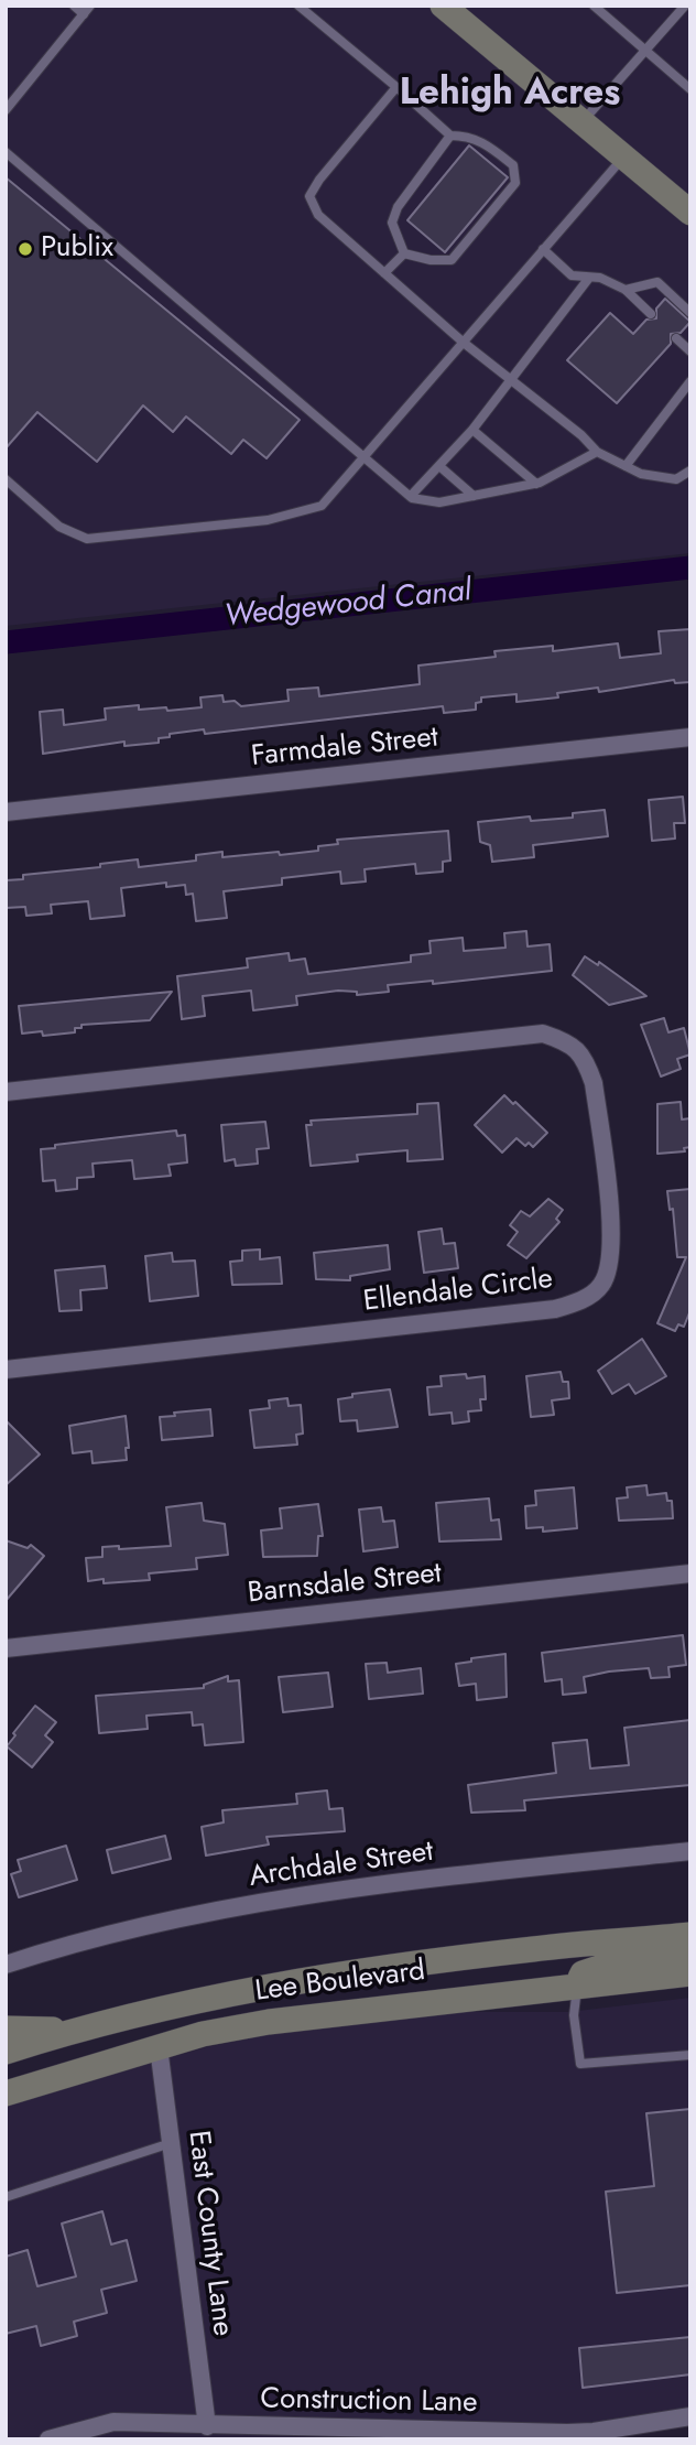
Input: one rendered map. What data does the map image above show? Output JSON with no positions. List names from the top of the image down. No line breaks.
{"streets":{"main road":["Lee Boulevard"],"street":["Farmdale Street","Ellendale Circle","Barnsdale Street","Archdale Street","East County Lane","Construction Lane"]},"crossings":[["Lee Boulevard","East County Lane"],["East County Lane","Construction Lane"]],"districts":["Lehigh Acres"],"water":["Wedgewood Canal"],"places":["Publix"]}
